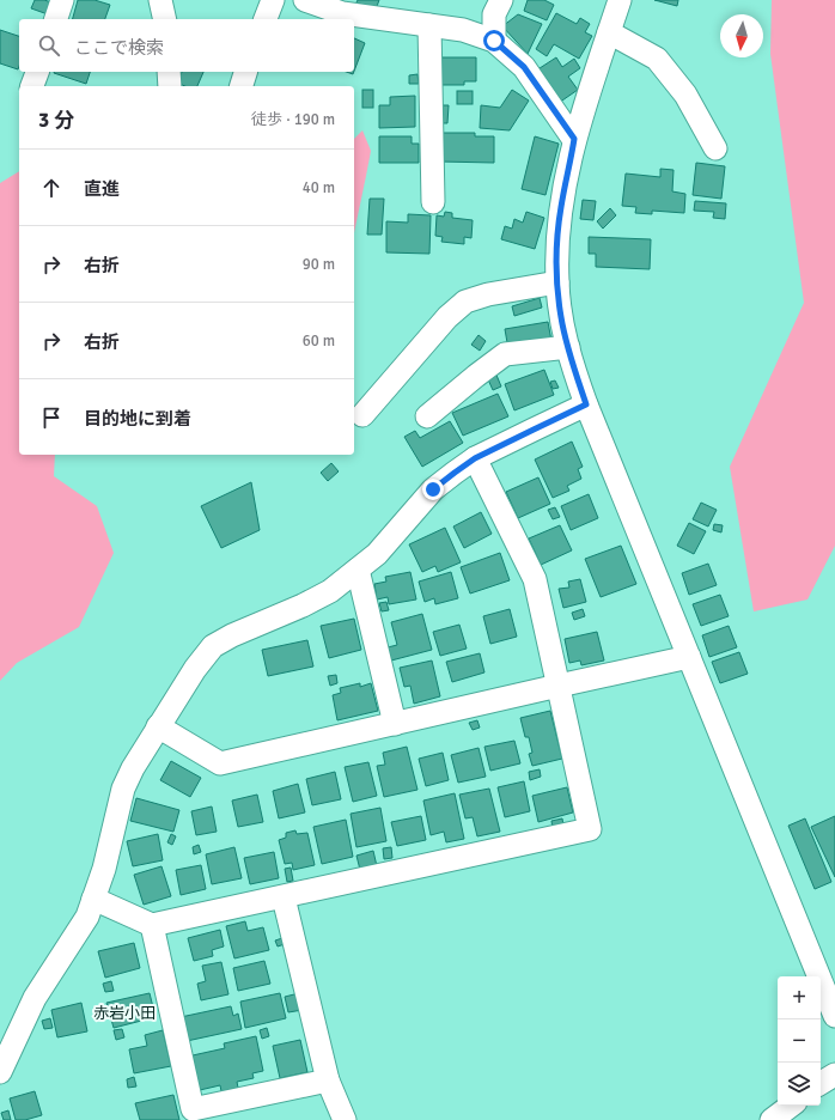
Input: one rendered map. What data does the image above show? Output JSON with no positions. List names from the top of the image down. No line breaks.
{"districts":["赤岩小田"],"north":"bottom","page":{"search":"ここで検索","heading":["3 分","徒歩 · 190 m"],"list":[["直進","40 m"],["右折","90 m"],["右折","60 m"],"目的地に到着"],"map_buttons":["+","−"]}}
